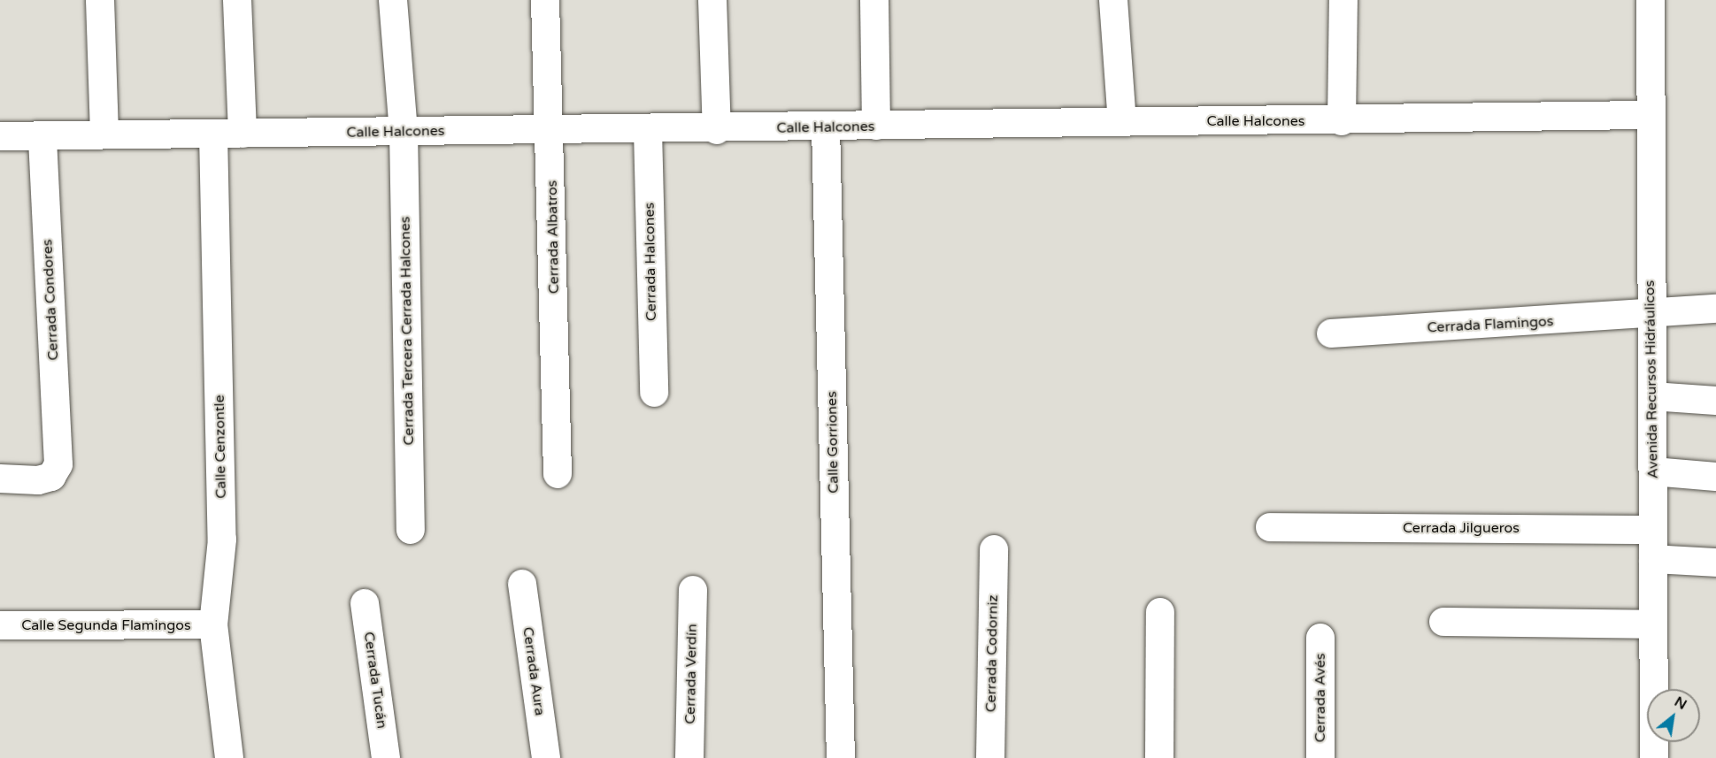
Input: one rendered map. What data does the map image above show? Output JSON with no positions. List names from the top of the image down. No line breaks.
{"streets":{"street":["Calle Halcones","Cerrada Albatros","Cerrada Halcones","Cerrada Condores","Cerrada Flamingos","Cerrada Tercera Cerrada Halcones","Avenida Recursos Hidráulicos","Calle Gorriones","Calle Cenzontle","Cerrada Jilgueros","Calle Segunda Flamingos","Cerrada Codorniz","Cerrada Aura","Cerrada Verdín","Cerrada Tucán","Cerrada Avés"]},"crossings":[["Calle Halcones","Cerrada Albatros"],["Calle Halcones","Cerrada Halcones"],["Calle Halcones","Cerrada Condores"],["Calle Halcones","Cerrada Tercera Cerrada Halcones"],["Calle Halcones","Avenida Recursos Hidráulicos"],["Calle Halcones","Calle Gorriones"],["Calle Halcones","Calle Cenzontle"],["Cerrada Flamingos","Avenida Recursos Hidráulicos"],["Avenida Recursos Hidráulicos","Cerrada Jilgueros"],["Calle Cenzontle","Calle Segunda Flamingos"]],"north":"top right"}
